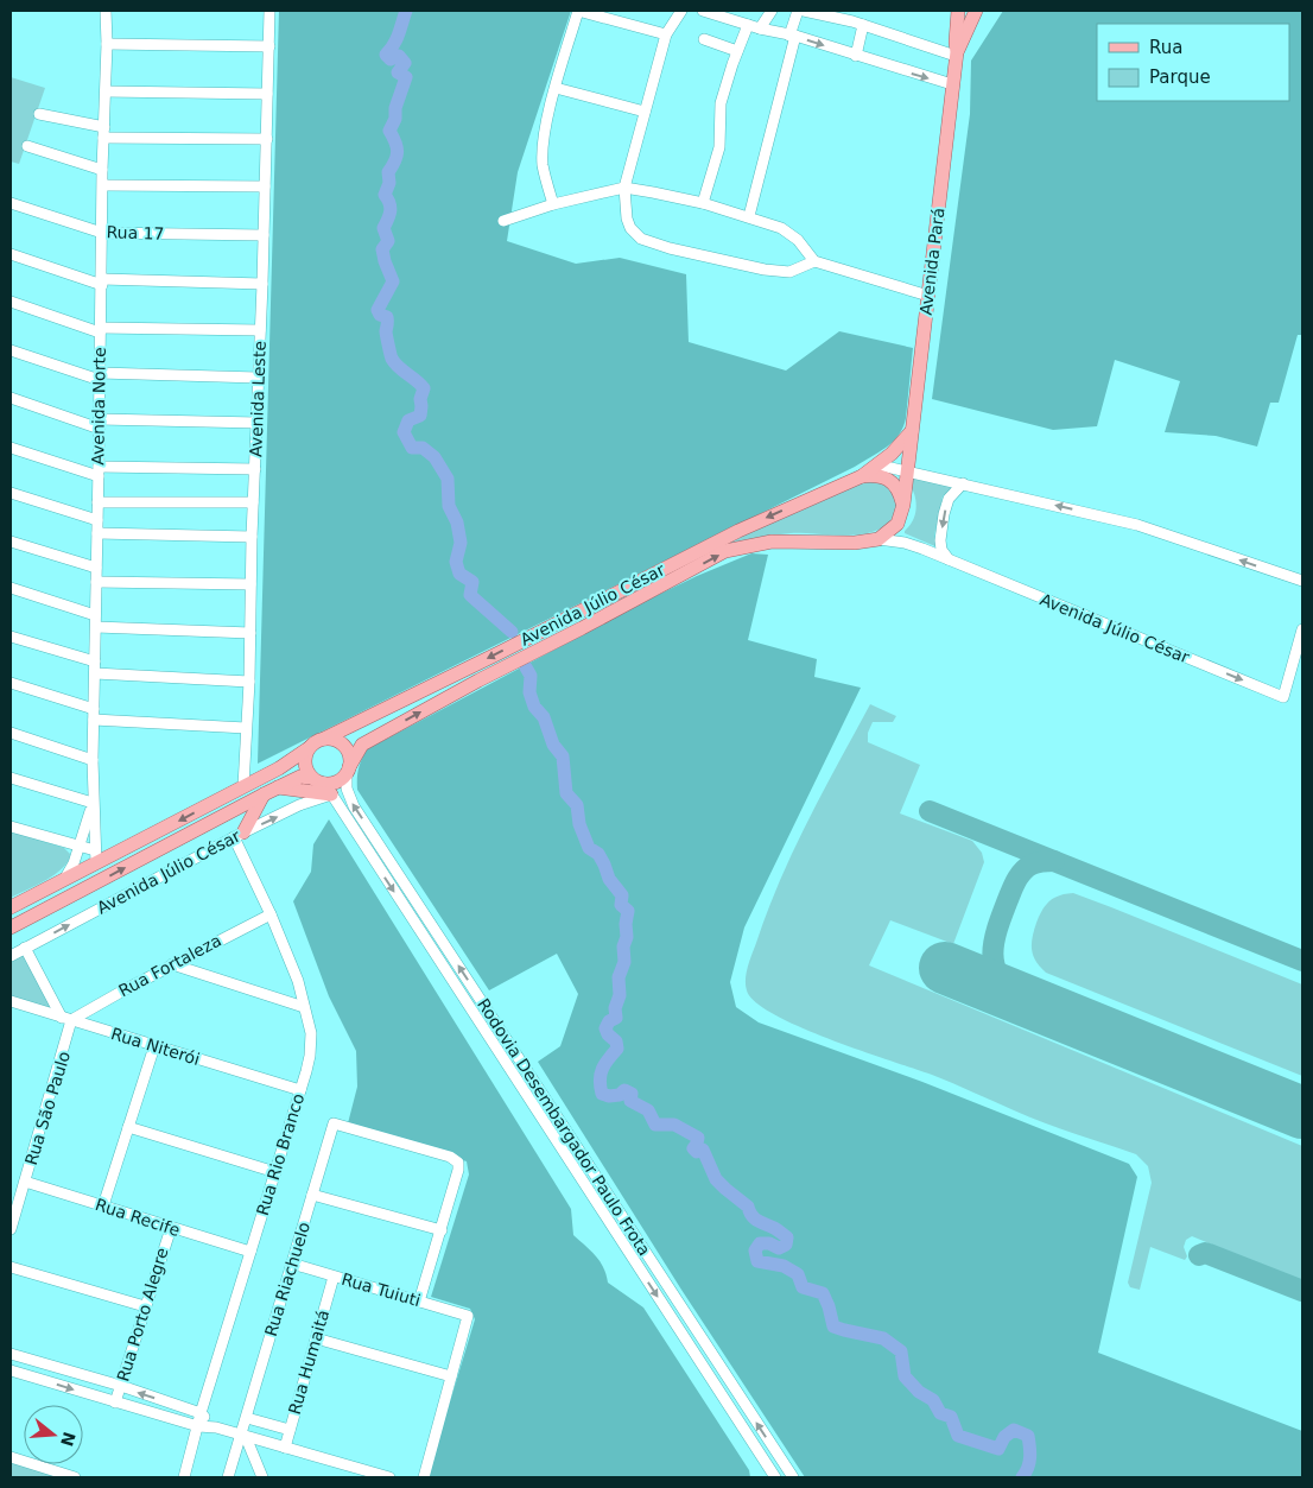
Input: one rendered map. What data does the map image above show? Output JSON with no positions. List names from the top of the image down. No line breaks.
{"streets":{"main road":["Avenida Pará","Avenida Júlio César"],"street":["Rua 17","Avenida Leste","Avenida Norte","Rua Fortaleza","Rua Niterói","Rua São Paulo","Rodovia Desembargador Paulo Frota","Rua Rio Branco","Rua Recife","Rua Riachuelo","Rua Tuiuti","Rua Porto Alegre","Rua Humaitá"]},"crossings":[["Rua 17","Avenida Leste"],["Rua 17","Avenida Norte"],["Avenida Pará","Avenida Júlio César"],["Avenida Júlio César","Rodovia Desembargador Paulo Frota"],["Avenida Júlio César","Rua Rio Branco"],["Rua Fortaleza","Rua Niterói"],["Rua Fortaleza","Rua São Paulo"],["Rua Fortaleza","Rua Rio Branco"],["Rua Niterói","Rua São Paulo"],["Rua Niterói","Rua Rio Branco"],["Rua São Paulo","Rua Recife"],["Rua Rio Branco","Rua Recife"],["Rua Recife","Rua Porto Alegre"],["Rua Riachuelo","Rua Tuiuti"],["Rua Tuiuti","Rua Humaitá"]],"legend":["Rua","Parque"],"north":"right"}
